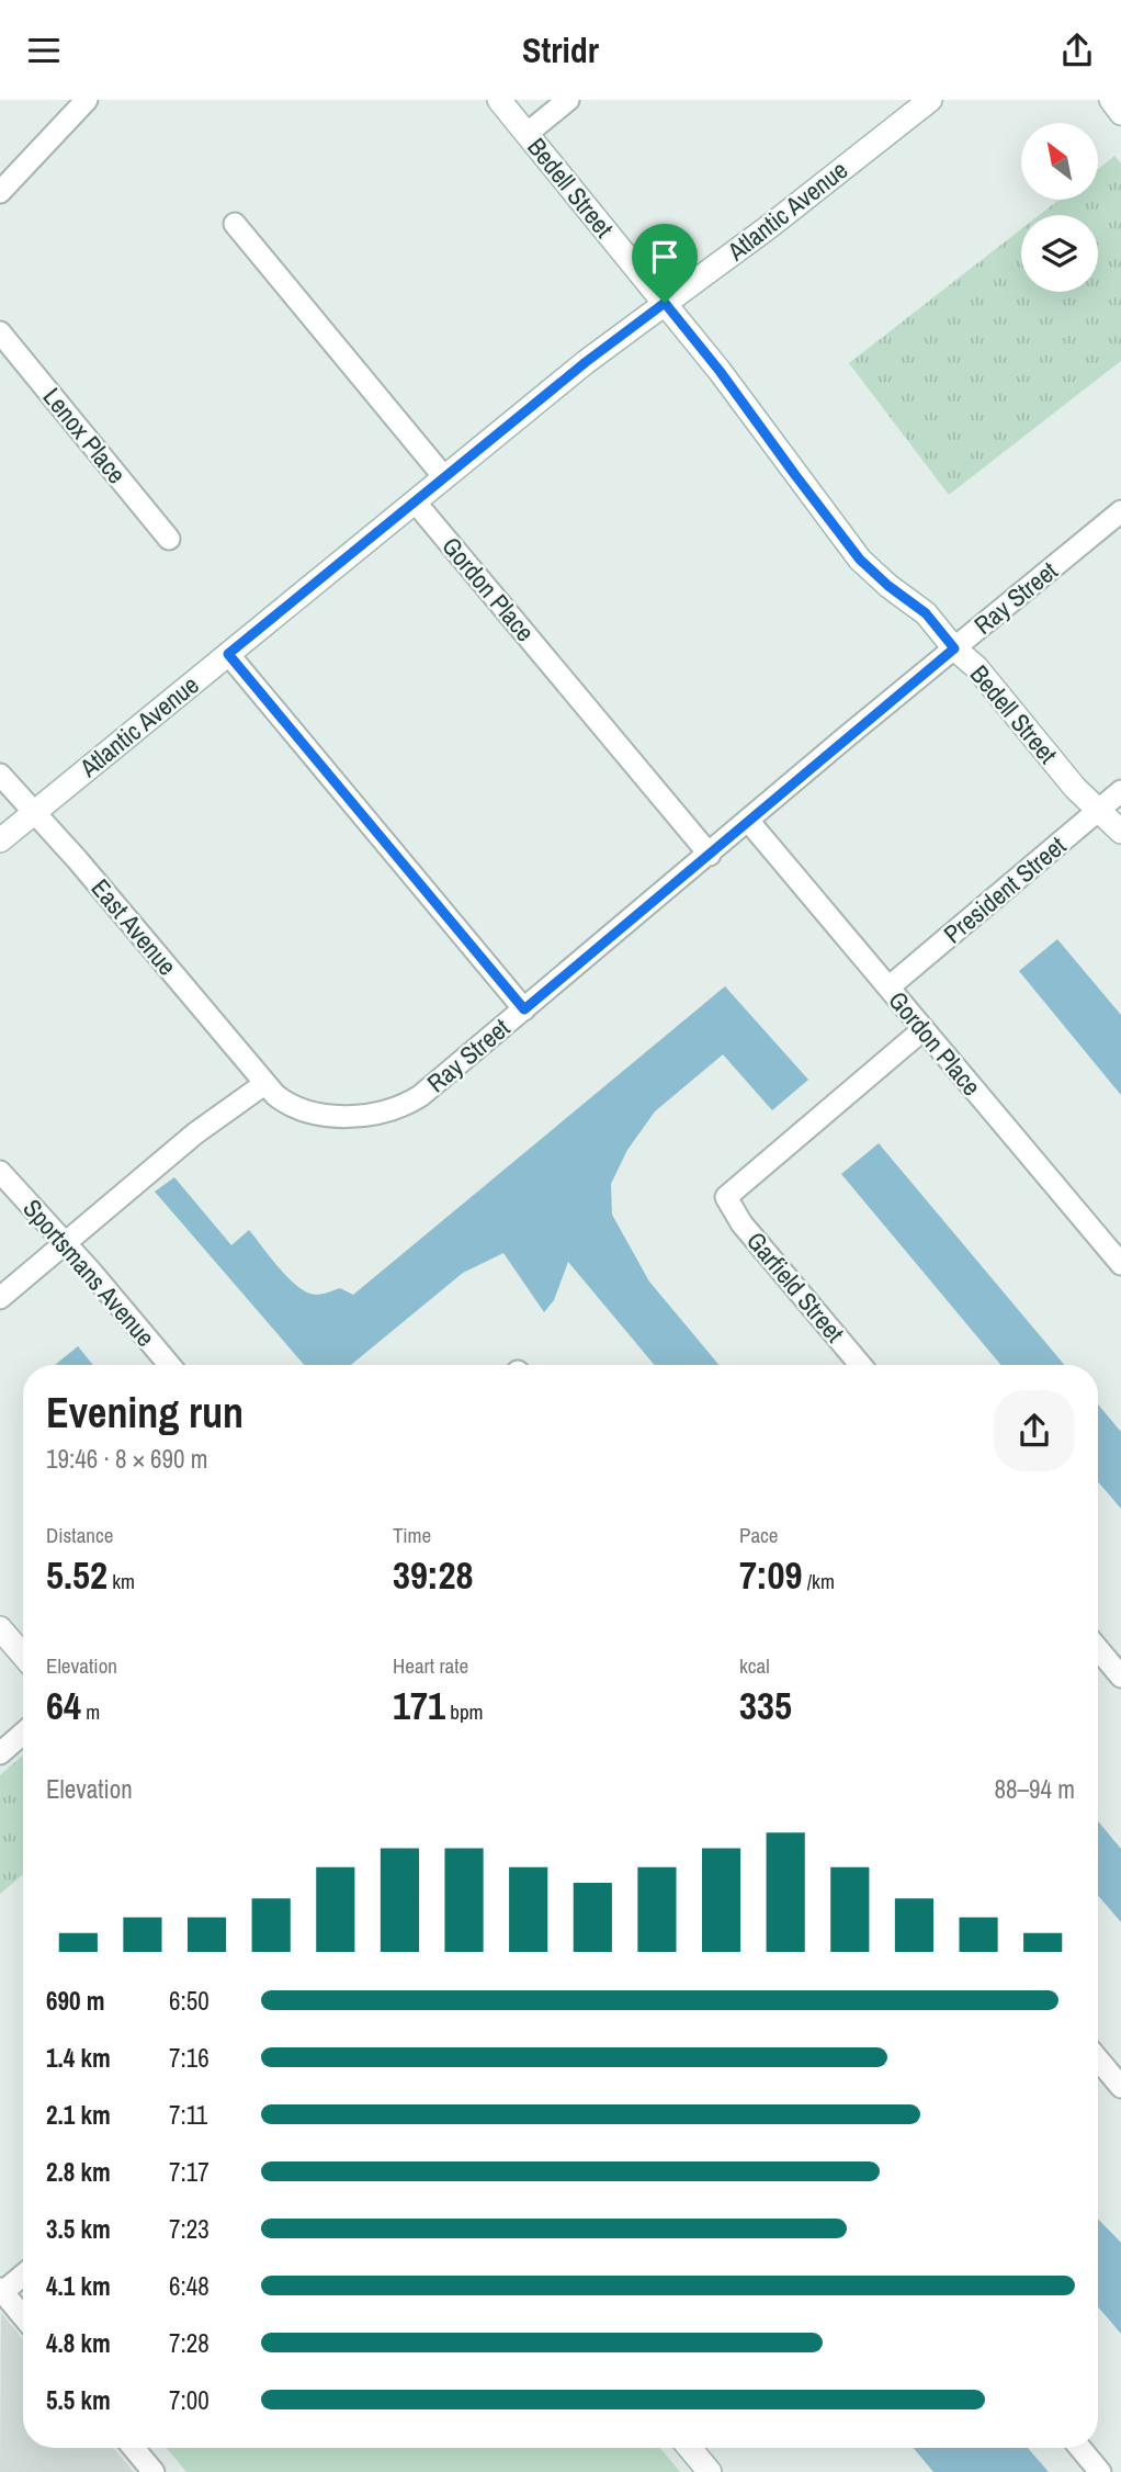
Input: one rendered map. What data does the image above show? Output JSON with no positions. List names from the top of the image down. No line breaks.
{"streets":{"main road":["Bedell Street","Atlantic Avenue"],"street":["Lenox Place","Gordon Place","Ray Street","President Street","East Avenue","Sportsmans Avenue","Garfield Street"]},"crossings":[["Bedell Street","Atlantic Avenue"],["Bedell Street","Ray Street"],["Bedell Street","President Street"],["Atlantic Avenue","Gordon Place"],["Atlantic Avenue","East Avenue"],["Gordon Place","Ray Street"],["Gordon Place","President Street"],["Gordon Place","Garfield Street"],["Ray Street","East Avenue"]],"north":"top left","page":{"header":"Stridr","heading":["Evening run","19:46 · 8 × 690 m"],"stats":[["Distance","5.52 km"],["Time","39:28"],["Pace","7:09 /km"],["Elevation","64 m"],["Heart rate","171 bpm"],["kcal","335"]],"chart":["Elevation","88–94 m"],"list":[{"name":"690 m","note":"6:50"},{"name":"1.4 km","note":"7:16"},{"name":"2.1 km","note":"7:11"},{"name":"2.8 km","note":"7:17"},{"name":"3.5 km","note":"7:23"},{"name":"4.1 km","note":"6:48"},{"name":"4.8 km","note":"7:28"},{"name":"5.5 km","note":"7:00"}]}}
